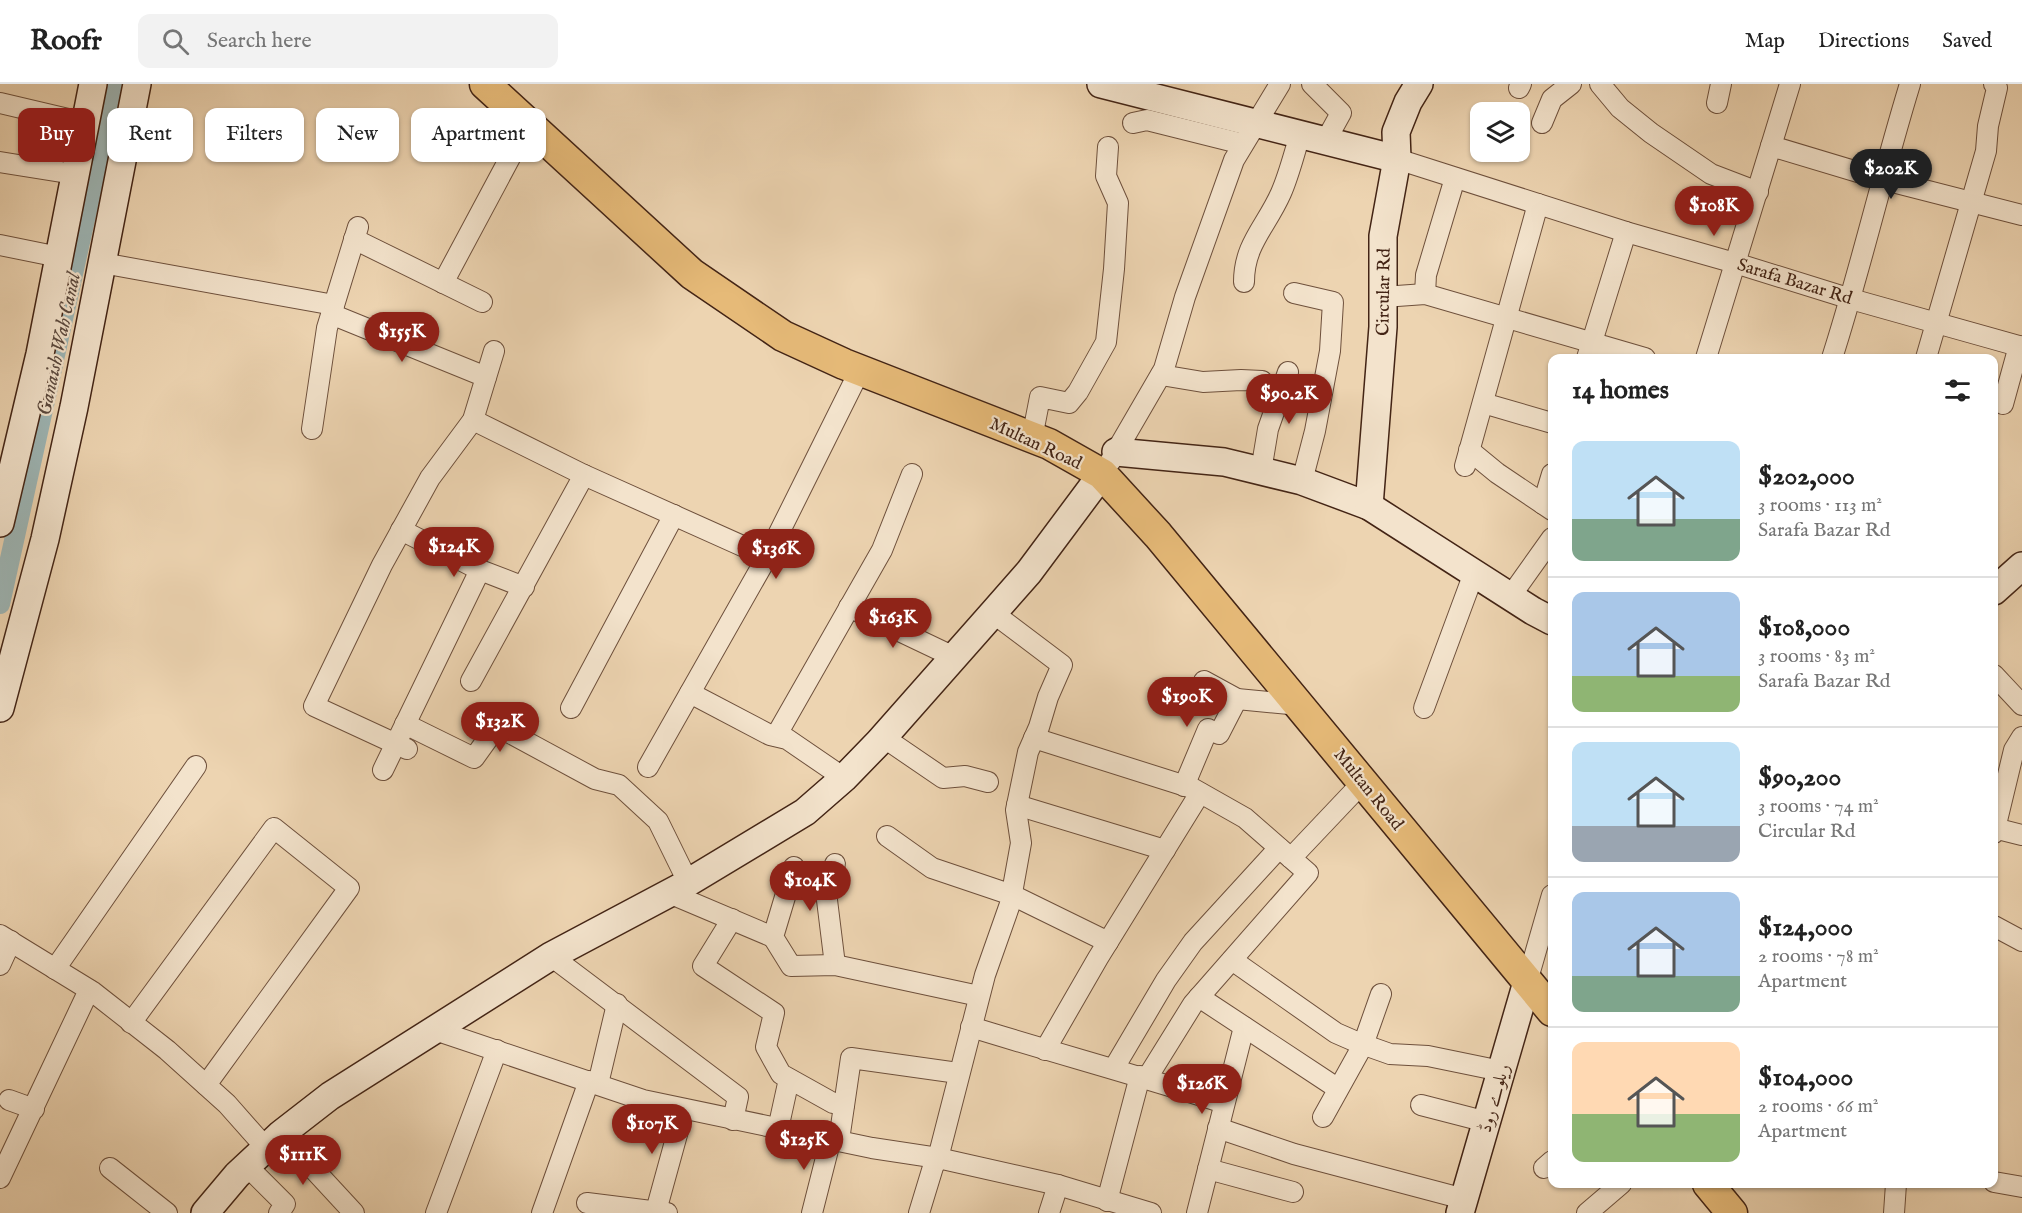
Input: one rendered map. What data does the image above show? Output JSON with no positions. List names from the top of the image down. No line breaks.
{"streets":{"main road":["Multan Road"],"street":["Sarafa Bazar Rd","Circular Rd","ریلوے روڈ"]},"crossings":[["Sarafa Bazar Rd","Circular Rd"],["Multan Road","ریلوے روڈ"]],"water":["Ganaish Wah Canal"],"page":{"header":"Roofr","search":"Search here","nav":["Map","Directions","Saved"],"chip":["Buy","Rent","Filters","New","Apartment"],"price":["$202K","$108K","$155K","$90.2K","$124K","$136K","$163K","$190K","$132K","$104K","$126K","$107K","$125K","$111K"],"heading":"14 homes","list":[{"name":"$202,000","note":"3 rooms · 113 m² · Sarafa Bazar Rd"},{"name":"$108,000","note":"3 rooms · 83 m² · Sarafa Bazar Rd"},{"name":"$90,200","note":"3 rooms · 74 m² · Circular Rd"},{"name":"$124,000","note":"2 rooms · 78 m² · Apartment"},{"name":"$104,000","note":"2 rooms · 66 m² · Apartment"}]}}
